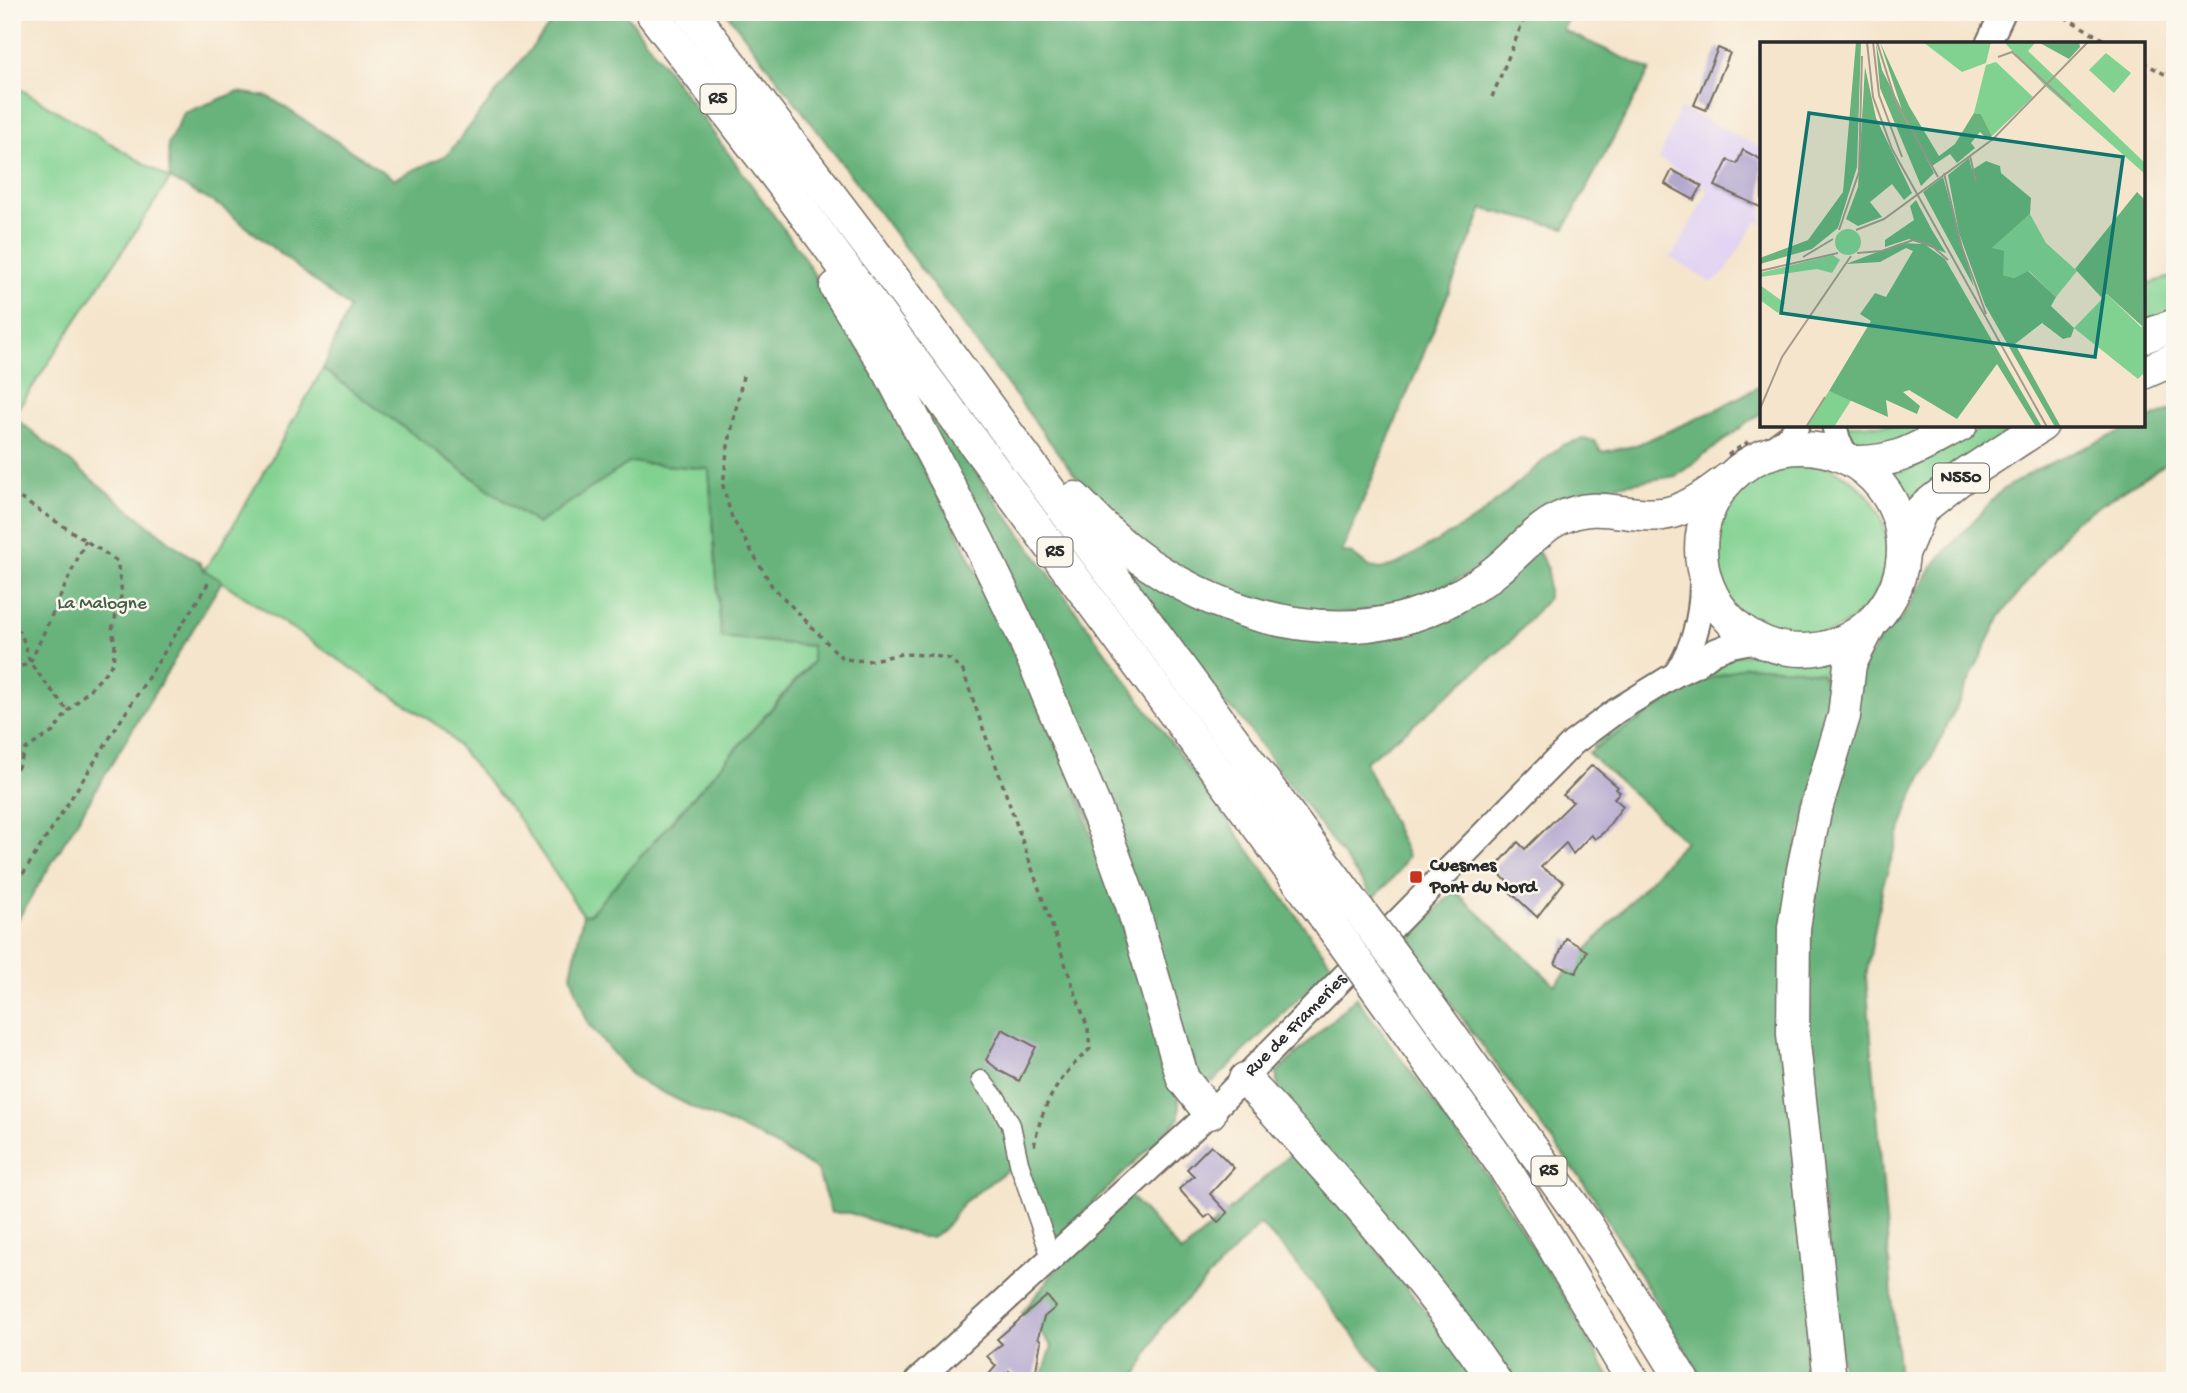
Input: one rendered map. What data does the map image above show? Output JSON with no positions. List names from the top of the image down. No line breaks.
{"streets":{"highway":["R5","N550"],"main road":["Rue de Frameries"]},"crossings":[["N550","Rue de Frameries"]],"parks":["La Malogne"],"places":{"transit":["Cuesmes Pont du Nord"]}}
